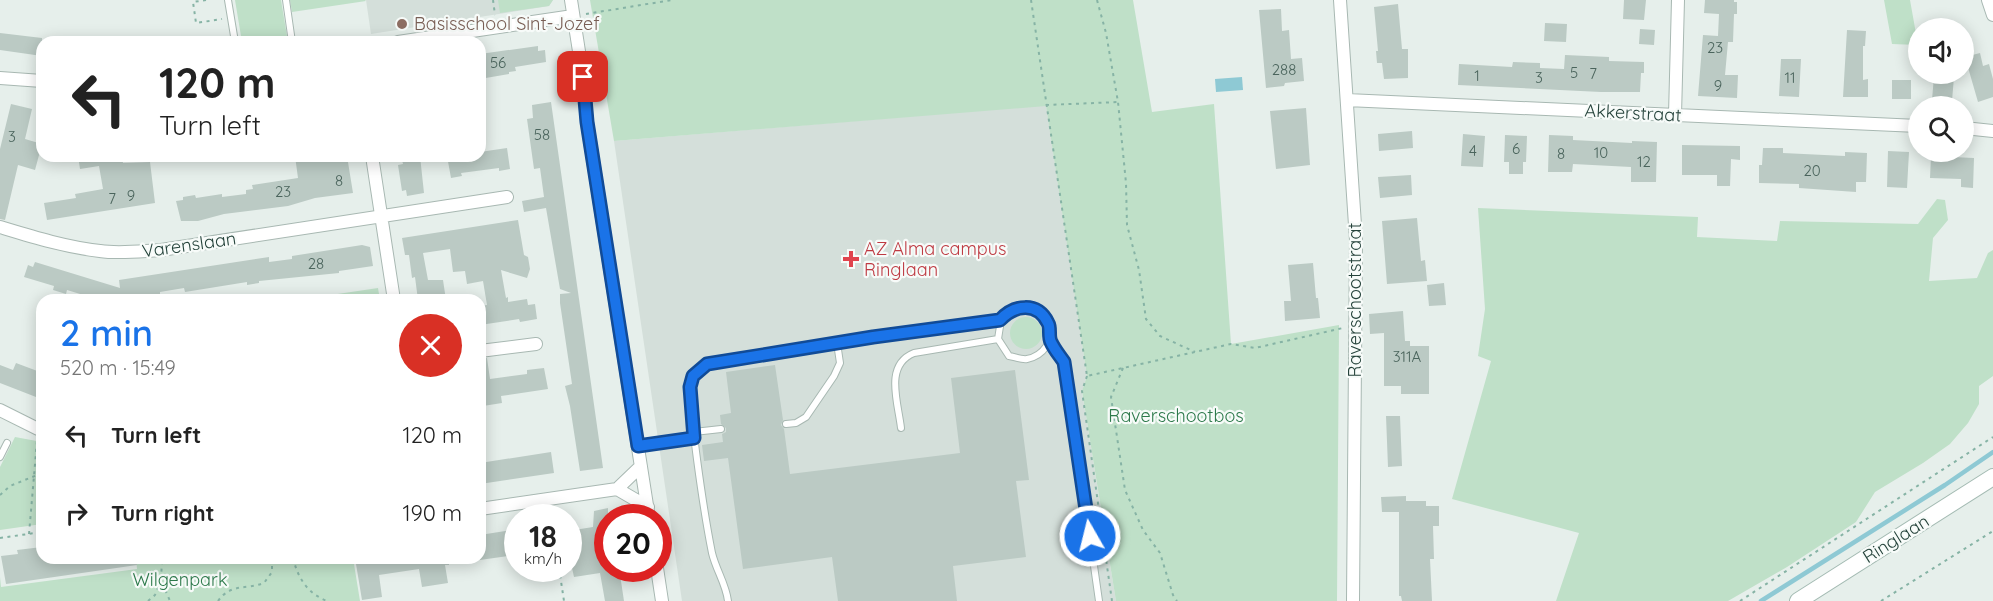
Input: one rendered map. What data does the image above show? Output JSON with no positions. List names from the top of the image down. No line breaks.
{"streets":{"main road":["Ringlaan"],"street":["Akkerstraat","Varenslaan","Raverschootstraat"]},"crossings":[["Akkerstraat","Raverschootstraat"]],"parks":["Raverschootbos","Wilgenpark"],"places":{"other":["Basisschool Sint-Jozef"],"health":["AZ Alma campus Ringlaan"]},"house_numbers":["23","56","288","5","7","1","3","11","9","58","3","6","4","10","8","12","20","8","23","9","7","28","311A"],"page":{"turn":["120 m","Turn left"],"heading":["2 min","520 m · 15:49"],"list":[{"name":"Turn left","value":"120 m"},{"name":"Turn right","value":"190 m"}],"speed":"18 km/h","limit":"20"}}
